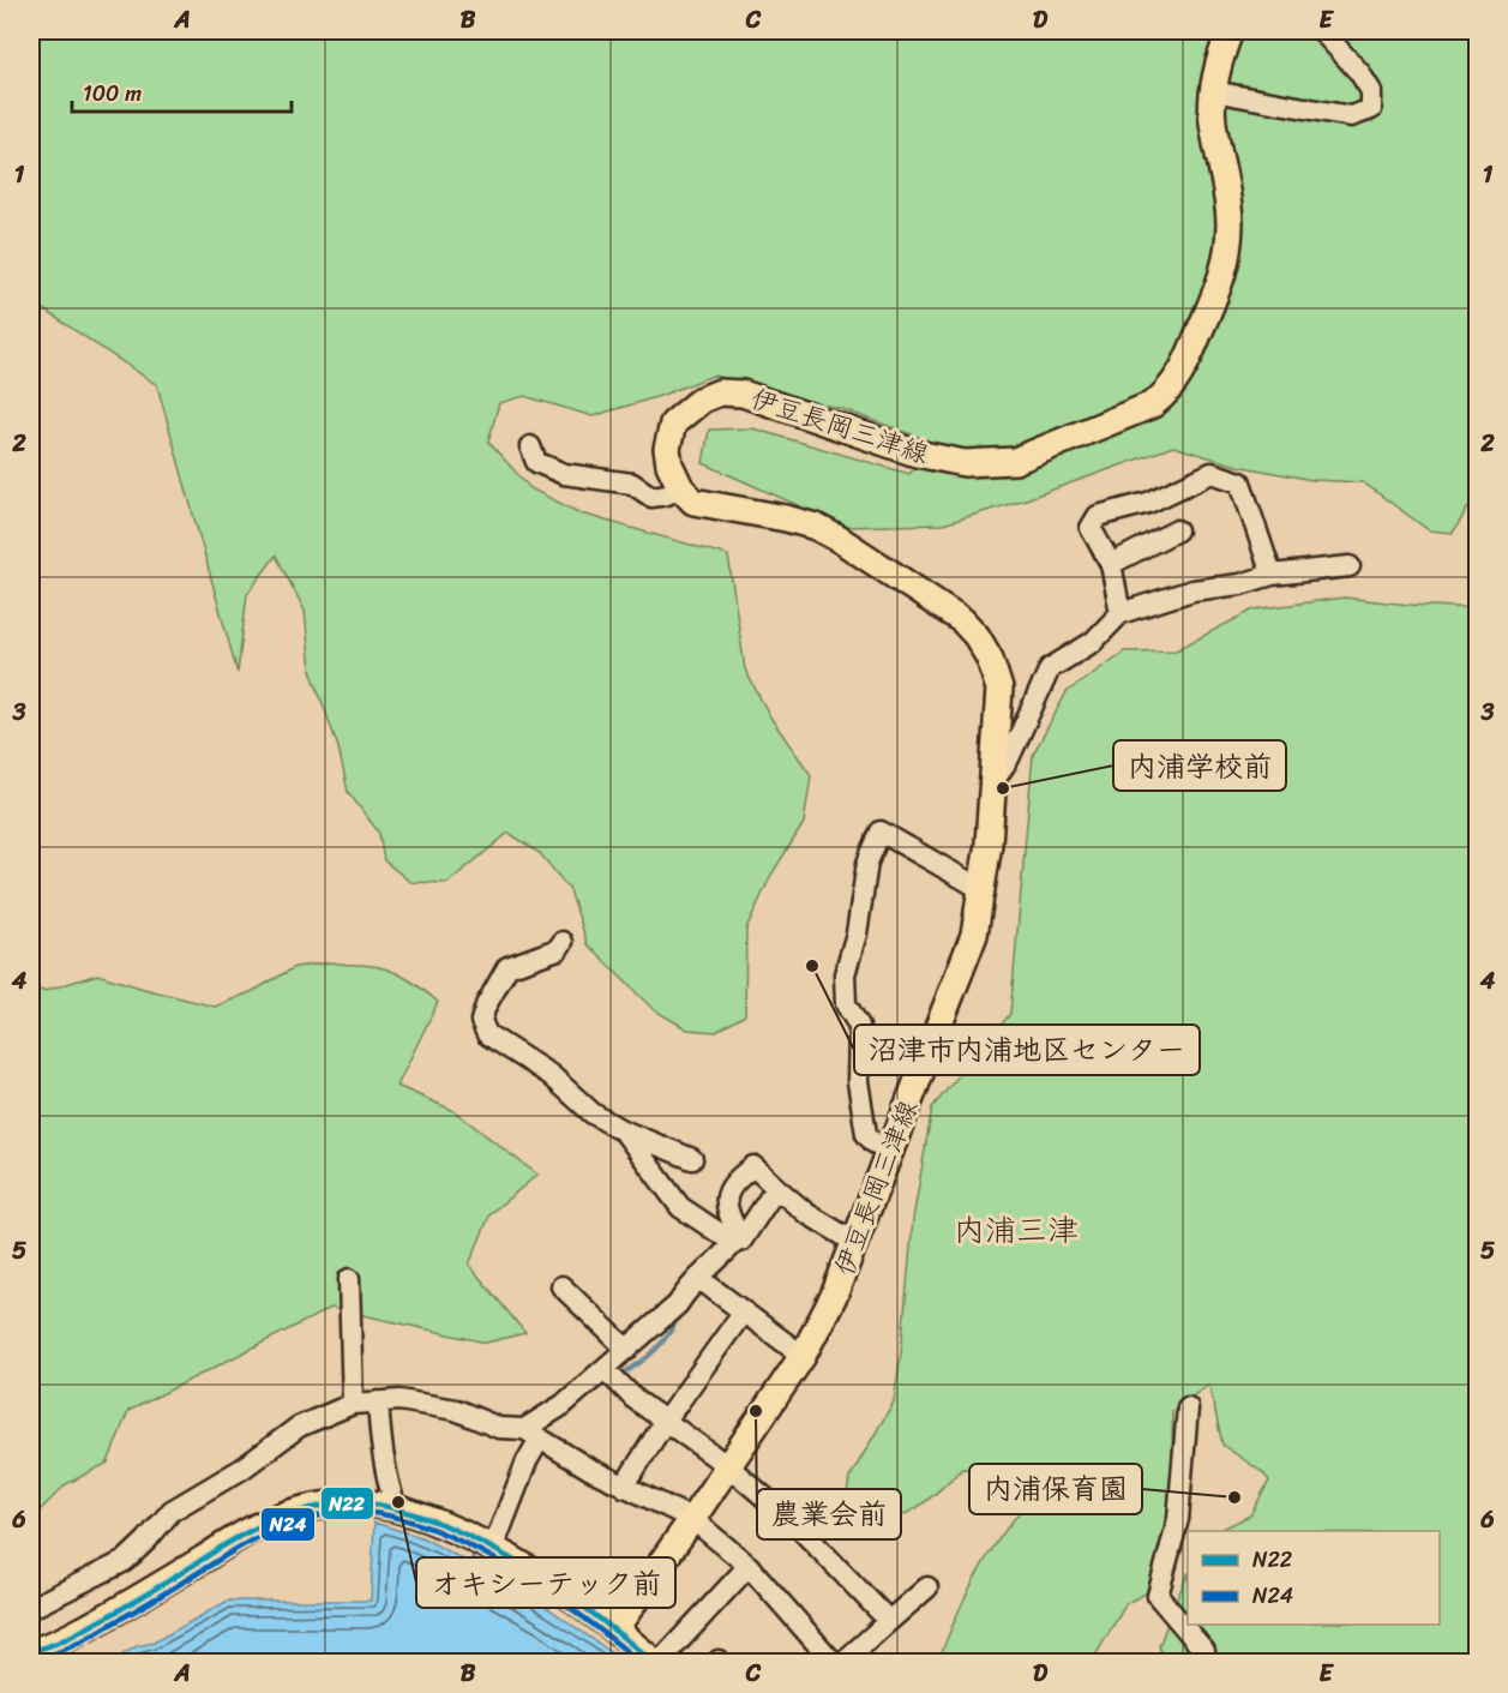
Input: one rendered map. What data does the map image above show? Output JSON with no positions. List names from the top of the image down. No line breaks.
{"streets":{"main road":["伊豆長岡三津線"]},"districts":["内浦三津"],"places":["内浦学校前","沼津市内浦地区センター","農業会前","内浦保育園","オキシーテック前"],"lines":["transit line N22","transit line N24"],"legend":["N22","N24"],"scale_bar":"100 m","grid":{"columns":["A","B","C","D","E"],"rows":["1","2","3","4","5","6"]}}
